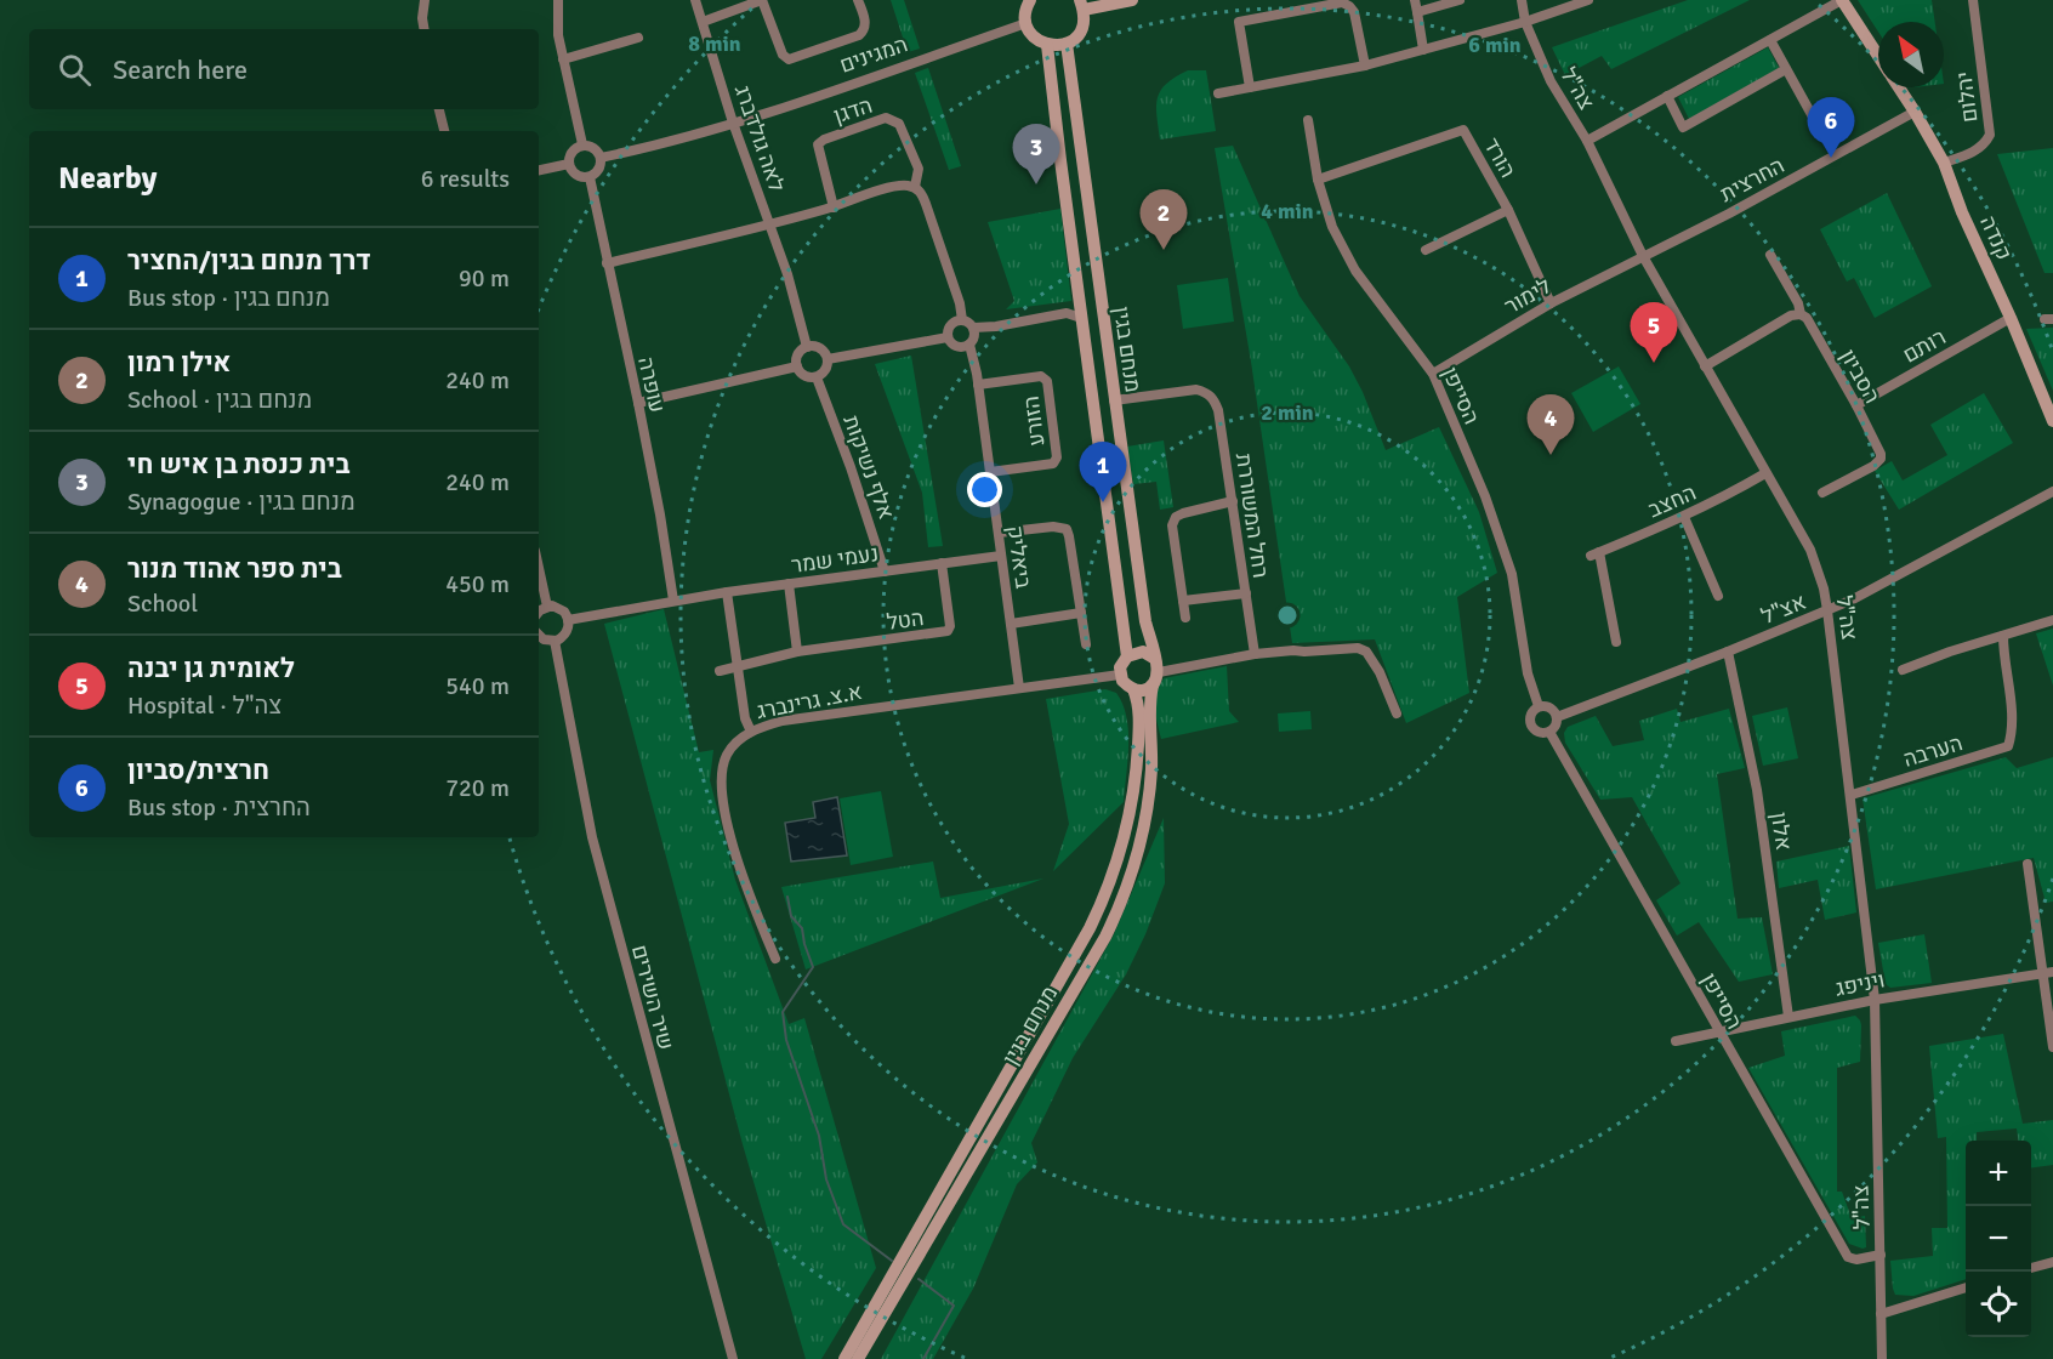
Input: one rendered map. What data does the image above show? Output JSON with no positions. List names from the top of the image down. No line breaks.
{"streets":{"main road":["קנדה","מנחם בגין"],"street":["המגינים","צה\"ל","יהלום","הדגן","לאה גולדברג","הורד","החרצית","לימור","רותם","הסביון","עופרה","הסייפן","הזורע","אלף נשיקות","החצב","רחל המשוררת","ביאליק","נעמי שמר","אצ\"ל","הטל","א.צ. גרינברג","הערבה","אלון","ויניפג","שיר השירים"]},"crossings":[["המגינים","לאה גולדברג"],["המגינים","עופרה"],["צה\"ל","החרצית"],["צה\"ל","לימור"],["צה\"ל","הסייפן"],["צה\"ל","החצב"],["צה\"ל","אצ\"ל"],["צה\"ל","הערבה"],["צה\"ל","ויניפג"],["יהלום","קנדה"],["הורד","לימור"],["הורד","הסייפן"],["החרצית","קנדה"],["החרצית","לימור"],["קנדה","רותם"],["לימור","הסייפן"],["רותם","הסביון"],["מנחם בגין","רחל המשוררת"],["מנחם בגין","א.צ. גרינברג"],["עופרה","נעמי שמר"],["הסייפן","אצ\"ל"],["הסייפן","ויניפג"],["הזורע","ביאליק"],["אלף נשיקות","נעמי שמר"],["ביאליק","נעמי שמר"],["ביאליק","א.צ. גרינברג"],["נעמי שמר","הטל"],["אצ\"ל","אלון"],["אלון","ויניפג"]],"north":"top left","page":{"search":"Search here","pins":["6","3","2","5","4","1"],"heading":["Nearby","6 results"],"list":[{"mark":"1","name":"דרך מנחם בגין/החציר","note":"Bus stop · מנחם בגין","value":"90 m"},{"mark":"2","name":"אילן רמון","note":"School · מנחם בגין","value":"240 m"},{"mark":"3","name":"בית כנסת בן איש חי","note":"Synagogue · מנחם בגין","value":"240 m"},{"mark":"4","name":"בית ספר אהוד מנור","note":"School","value":"450 m"},{"mark":"5","name":"לאומית גן יבנה","note":"Hospital · צה\"ל","value":"540 m"},{"mark":"6","name":"חרצית/סביון","note":"Bus stop · החרצית","value":"720 m"}],"map_buttons":["+","−"]},"rings":["8 min","6 min","4 min","2 min"]}
